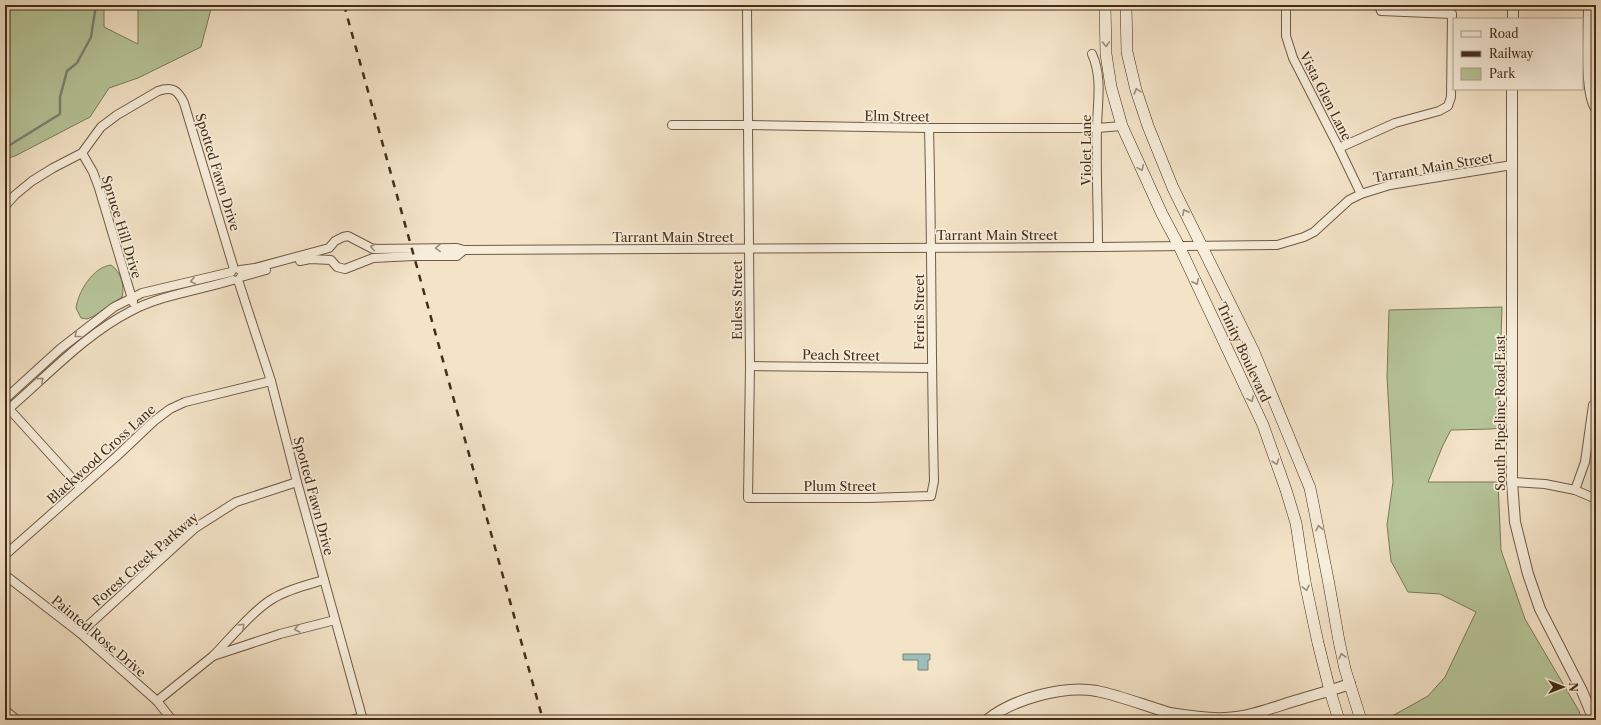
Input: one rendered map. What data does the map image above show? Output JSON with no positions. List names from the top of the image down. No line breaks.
{"streets":{"main road":["Trinity Boulevard"],"street":["Vista Glen Lane","Elm Street","Violet Lane","Tarrant Main Street","Spotted Fawn Drive","Spruce Hill Drive","Euless Street","Ferris Street","Peach Street","South Pipeline Road East","Blackwood Cross Lane","Plum Street","Forest Creek Parkway","Painted Rose Drive"]},"crossings":[["Vista Glen Lane","Tarrant Main Street"],["Elm Street","Violet Lane"],["Elm Street","Euless Street"],["Elm Street","Ferris Street"],["Elm Street","Trinity Boulevard"],["Violet Lane","Tarrant Main Street"],["Tarrant Main Street","Euless Street"],["Tarrant Main Street","Ferris Street"],["Tarrant Main Street","Trinity Boulevard"],["Tarrant Main Street","South Pipeline Road East"],["Spotted Fawn Drive","Spruce Hill Drive"],["Spotted Fawn Drive","Blackwood Cross Lane"],["Spotted Fawn Drive","Forest Creek Parkway"],["Euless Street","Peach Street"],["Euless Street","Plum Street"],["Ferris Street","Peach Street"],["Ferris Street","Plum Street"],["Forest Creek Parkway","Painted Rose Drive"]],"legend":["Road","Railway","Park"],"north":"right"}
